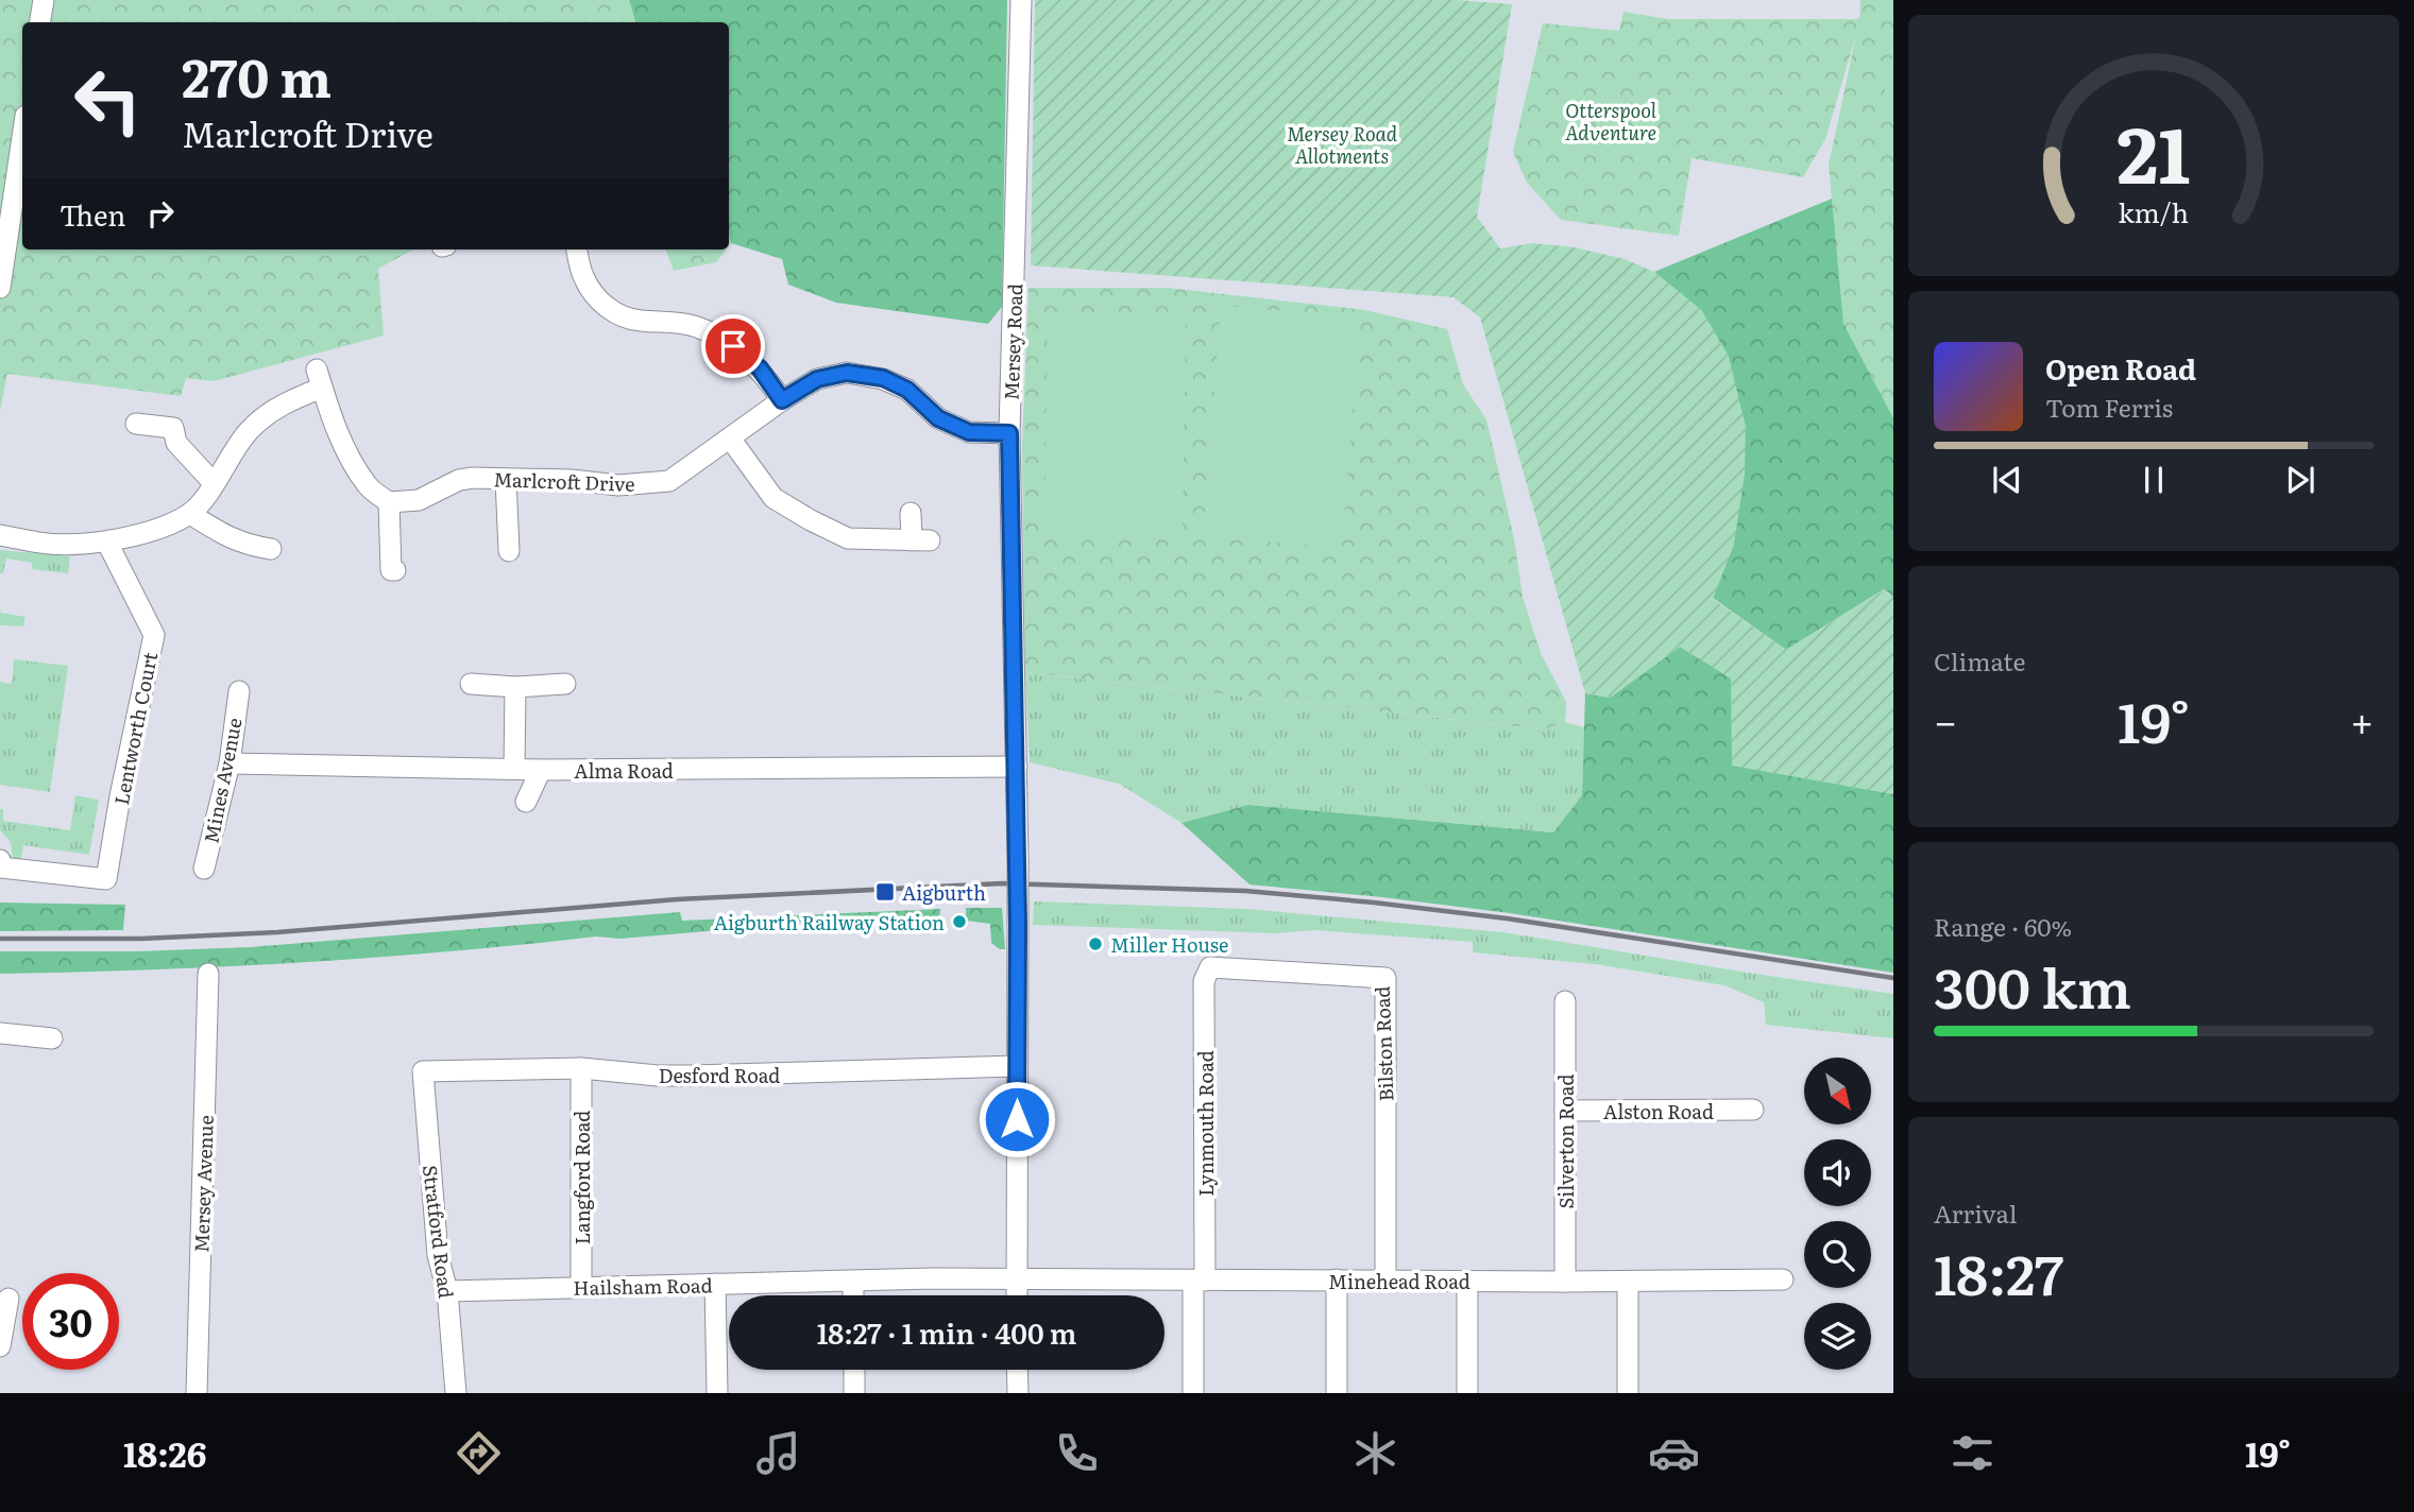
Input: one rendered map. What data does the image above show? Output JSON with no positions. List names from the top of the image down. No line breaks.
{"streets":{"street":["Mersey Road","Marlcroft Drive","Lentworth Court","Alma Road","Mines Avenue","Bilston Road","Desford Road","Alston Road","Lynmouth Road","Silverton Road","Langford Road","Mersey Avenue","Stratford Road","Minehead Road","Hailsham Road"]},"crossings":[["Mersey Road","Marlcroft Drive"],["Mersey Road","Alma Road"],["Mersey Road","Desford Road"],["Mersey Road","Minehead Road"],["Mersey Road","Hailsham Road"],["Alma Road","Mines Avenue"],["Bilston Road","Lynmouth Road"],["Bilston Road","Minehead Road"],["Desford Road","Langford Road"],["Desford Road","Stratford Road"],["Alston Road","Silverton Road"],["Lynmouth Road","Minehead Road"],["Silverton Road","Minehead Road"],["Langford Road","Hailsham Road"],["Stratford Road","Hailsham Road"],["Minehead Road","Hailsham Road"]],"parks":["Otterspool Adventure","Mersey Road Allotments"],"places":{"transit":["Aigburth"],"other":["Aigburth Railway Station","Miller House"]},"north":"bottom right","page":{"turn":["270 m","Marlcroft Drive"],"then":"Then","song":["Open Road","Tom Ferris"],"tile":["Climate",["Range · 60%","300 km"],["Arrival","18:27"]],"heat":["−","19°","+"],"limit":"30","trip":"18:27 · 1 min · 400 m","tabs":["18:26","19°"],"gauge":["21","km/h"]}}
